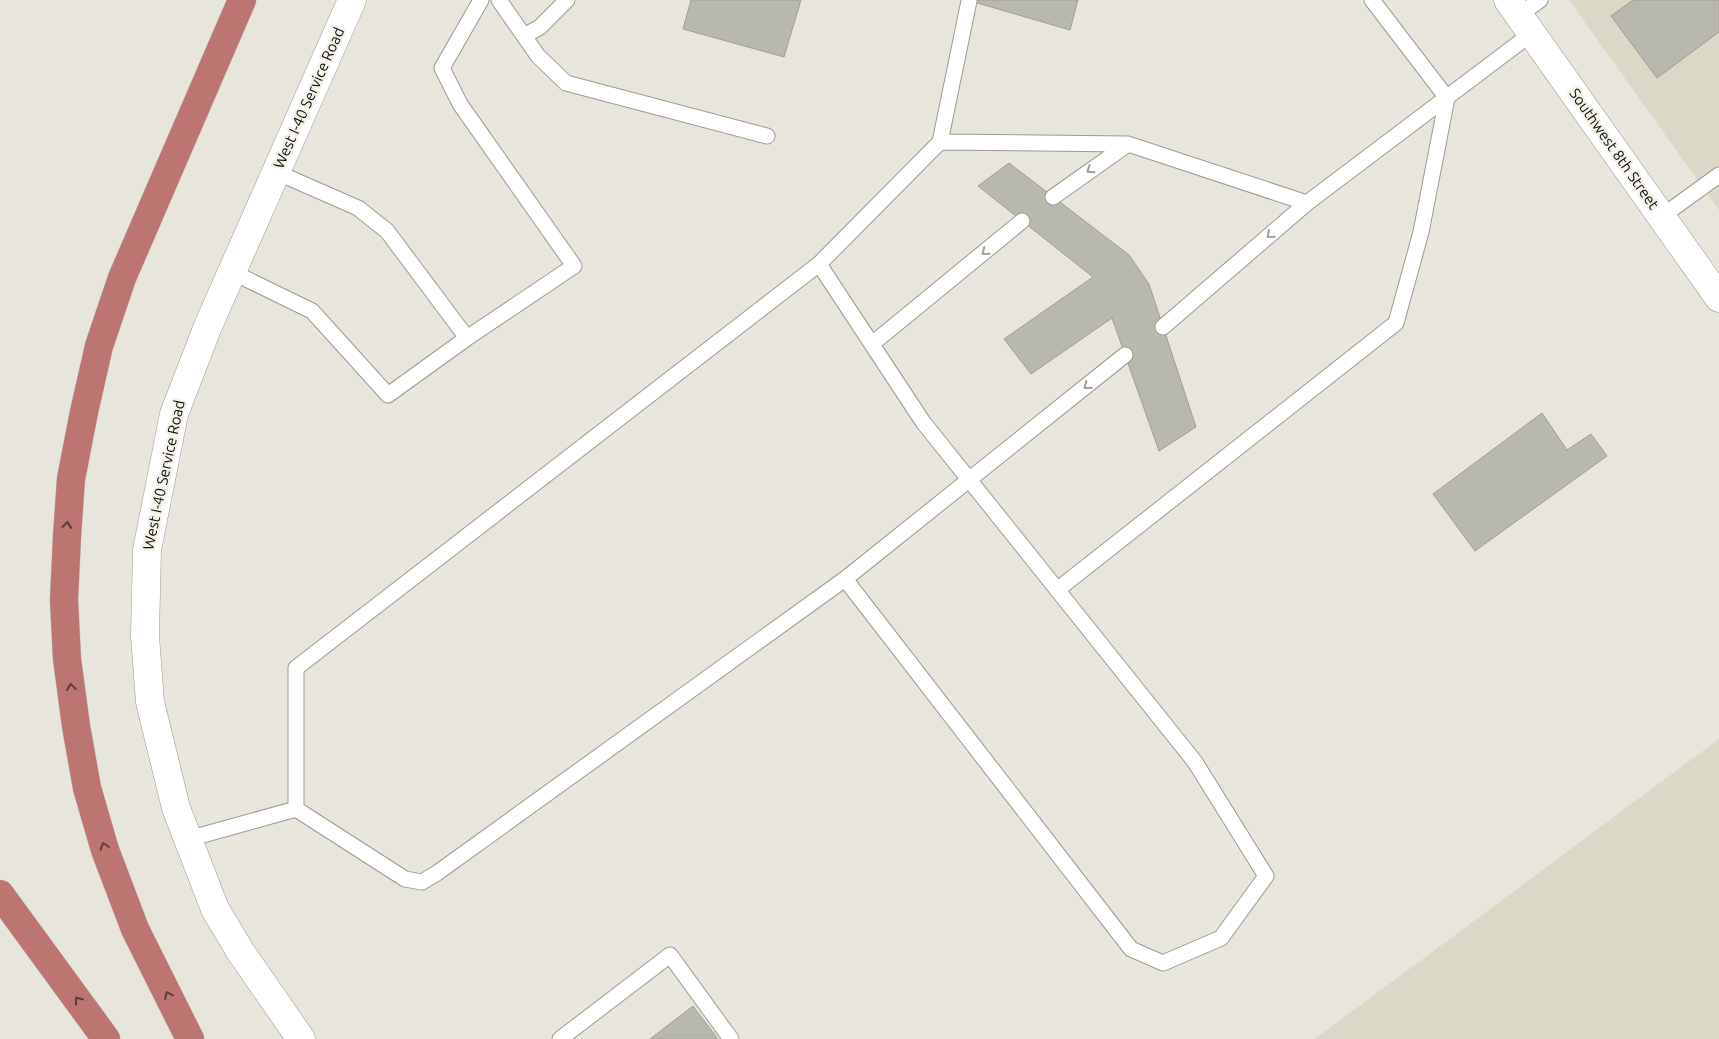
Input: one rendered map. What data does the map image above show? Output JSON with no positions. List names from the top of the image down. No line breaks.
{"streets":{"street":["West I-40 Service Road","Southwest 8th Street"]}}
